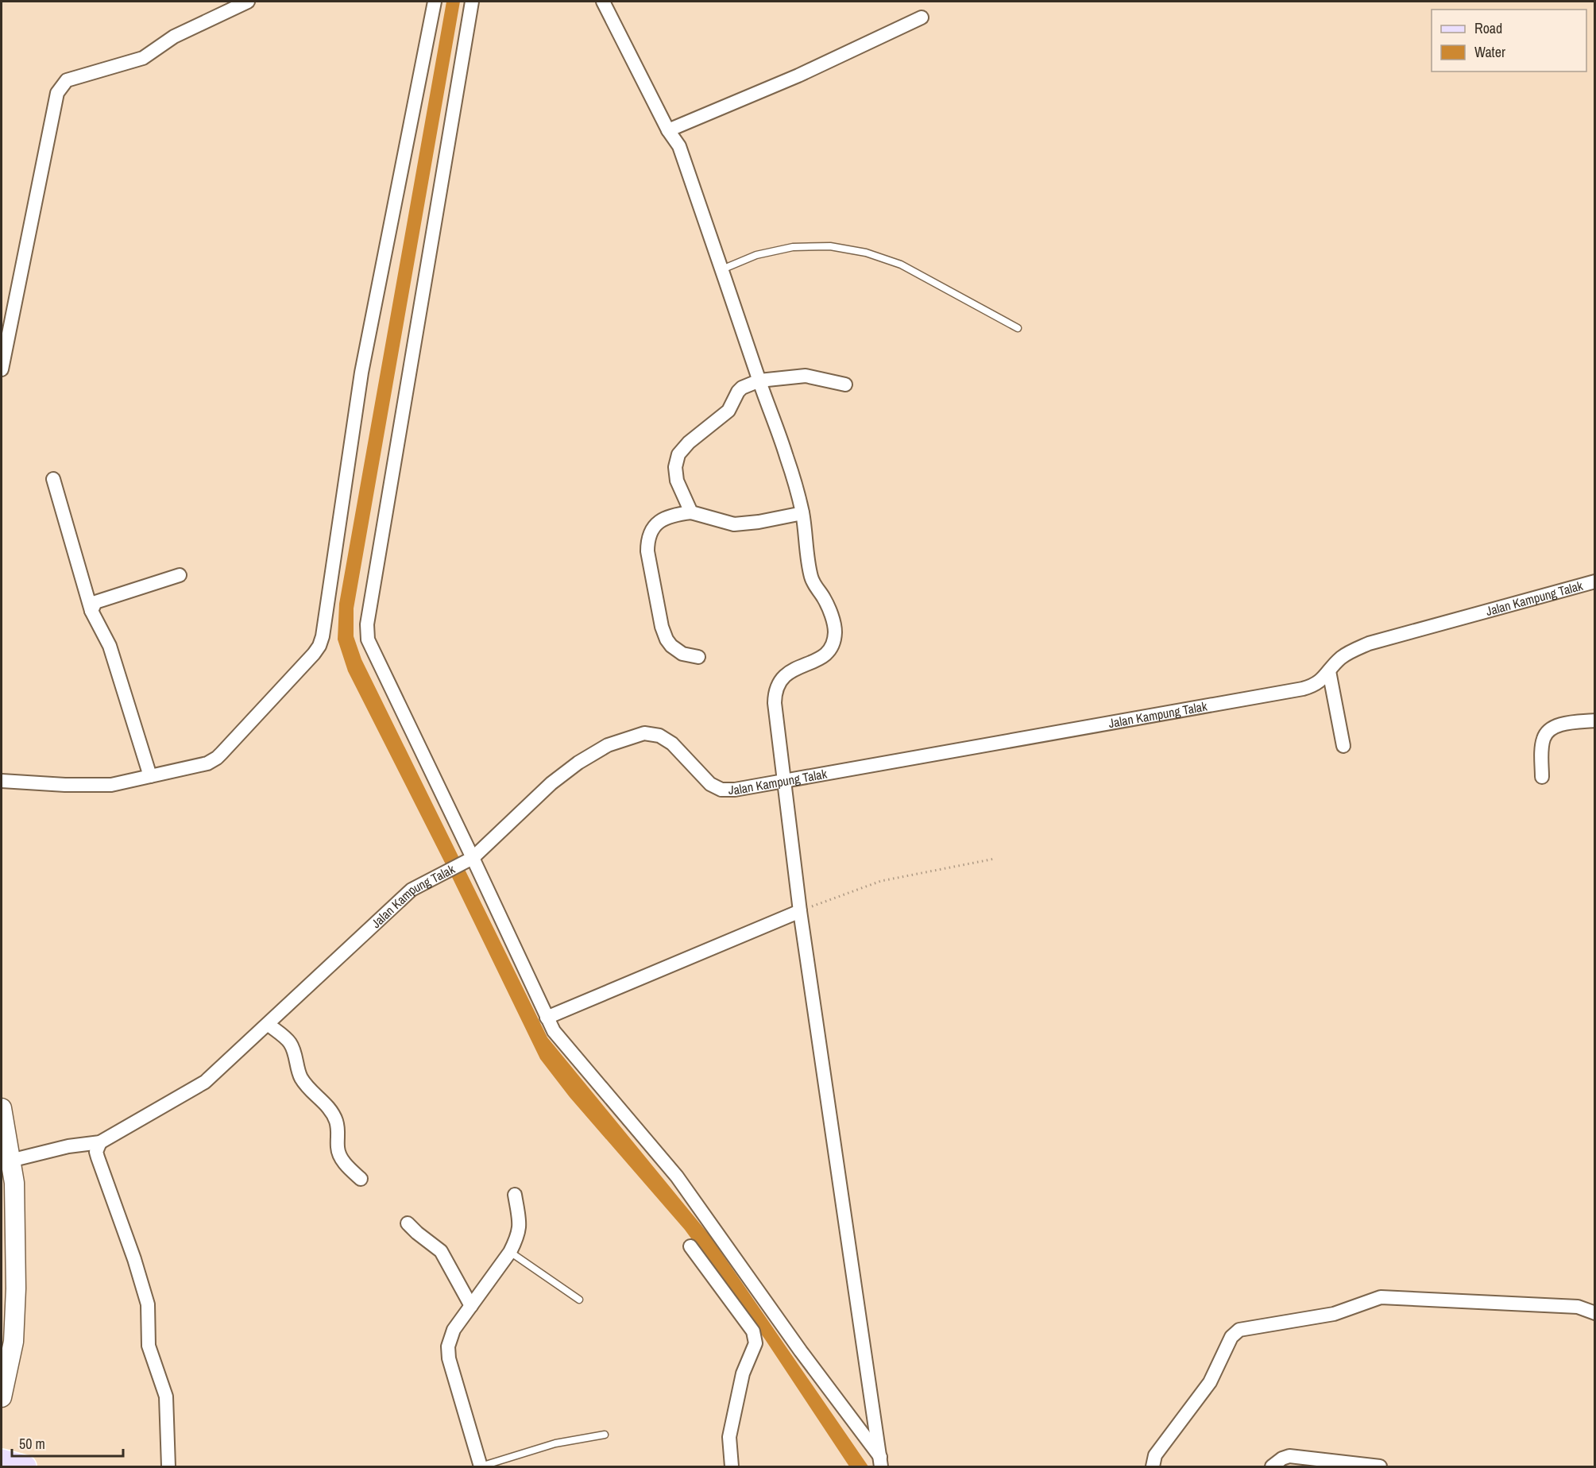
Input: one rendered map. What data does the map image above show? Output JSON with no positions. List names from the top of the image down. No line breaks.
{"streets":{"street":["Jalan Kampung Talak"]},"legend":["Road","Water"],"scale_bar":"50 m"}
